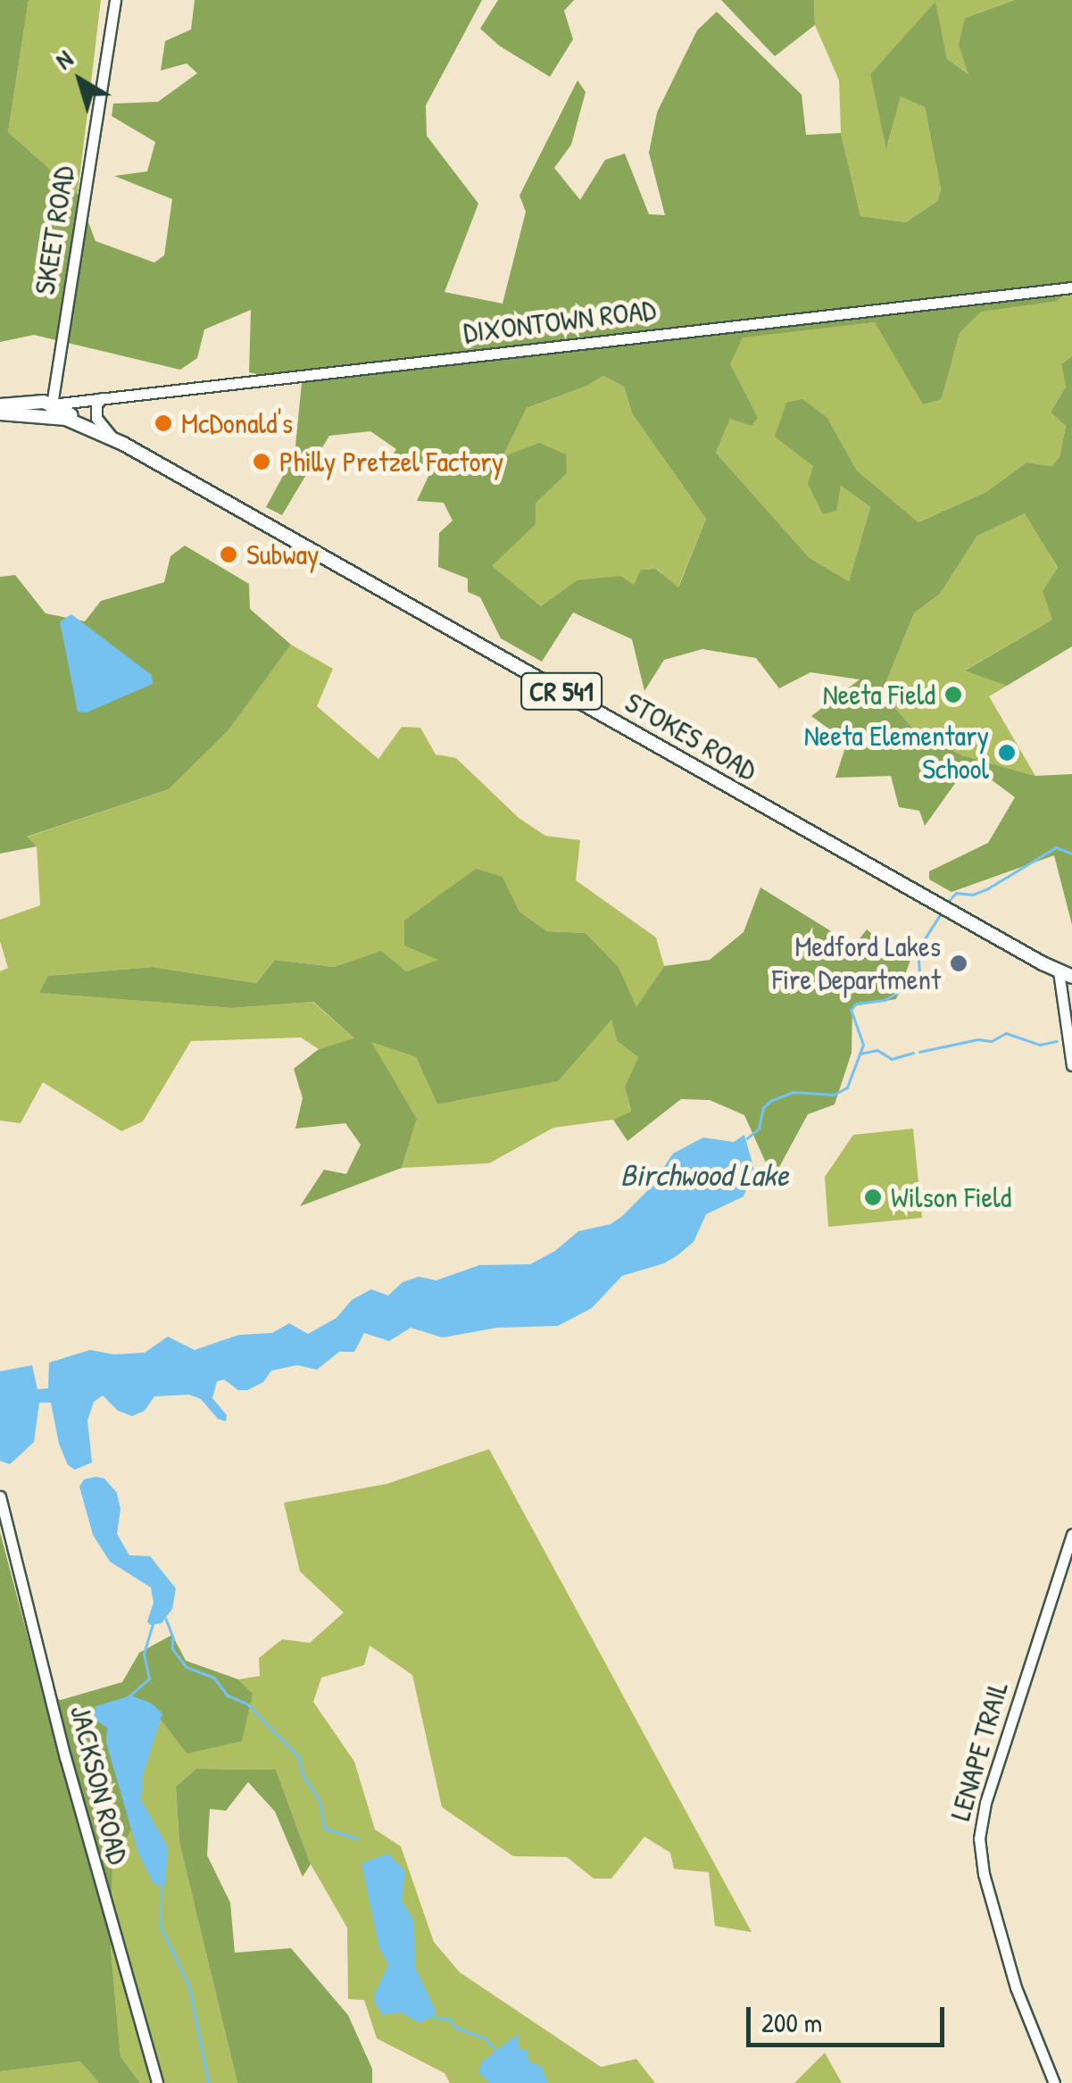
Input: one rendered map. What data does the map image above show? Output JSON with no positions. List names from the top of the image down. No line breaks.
{"streets":{"main road":["CR 541","STOKES ROAD"],"street":["SKEET ROAD","DIXONTOWN ROAD","LENAPE TRAIL","JACKSON ROAD"]},"crossings":[["SKEET ROAD","DIXONTOWN ROAD"],["SKEET ROAD","STOKES ROAD"],["DIXONTOWN ROAD","STOKES ROAD"]],"water":["Birchwood Lake"],"places":["McDonald's","Philly Pretzel Factory","Subway","Neeta Field","Neeta Elementary School","Medford Lakes Fire Department","Wilson Field"],"scale_bar":"200 m","north":"top left"}
